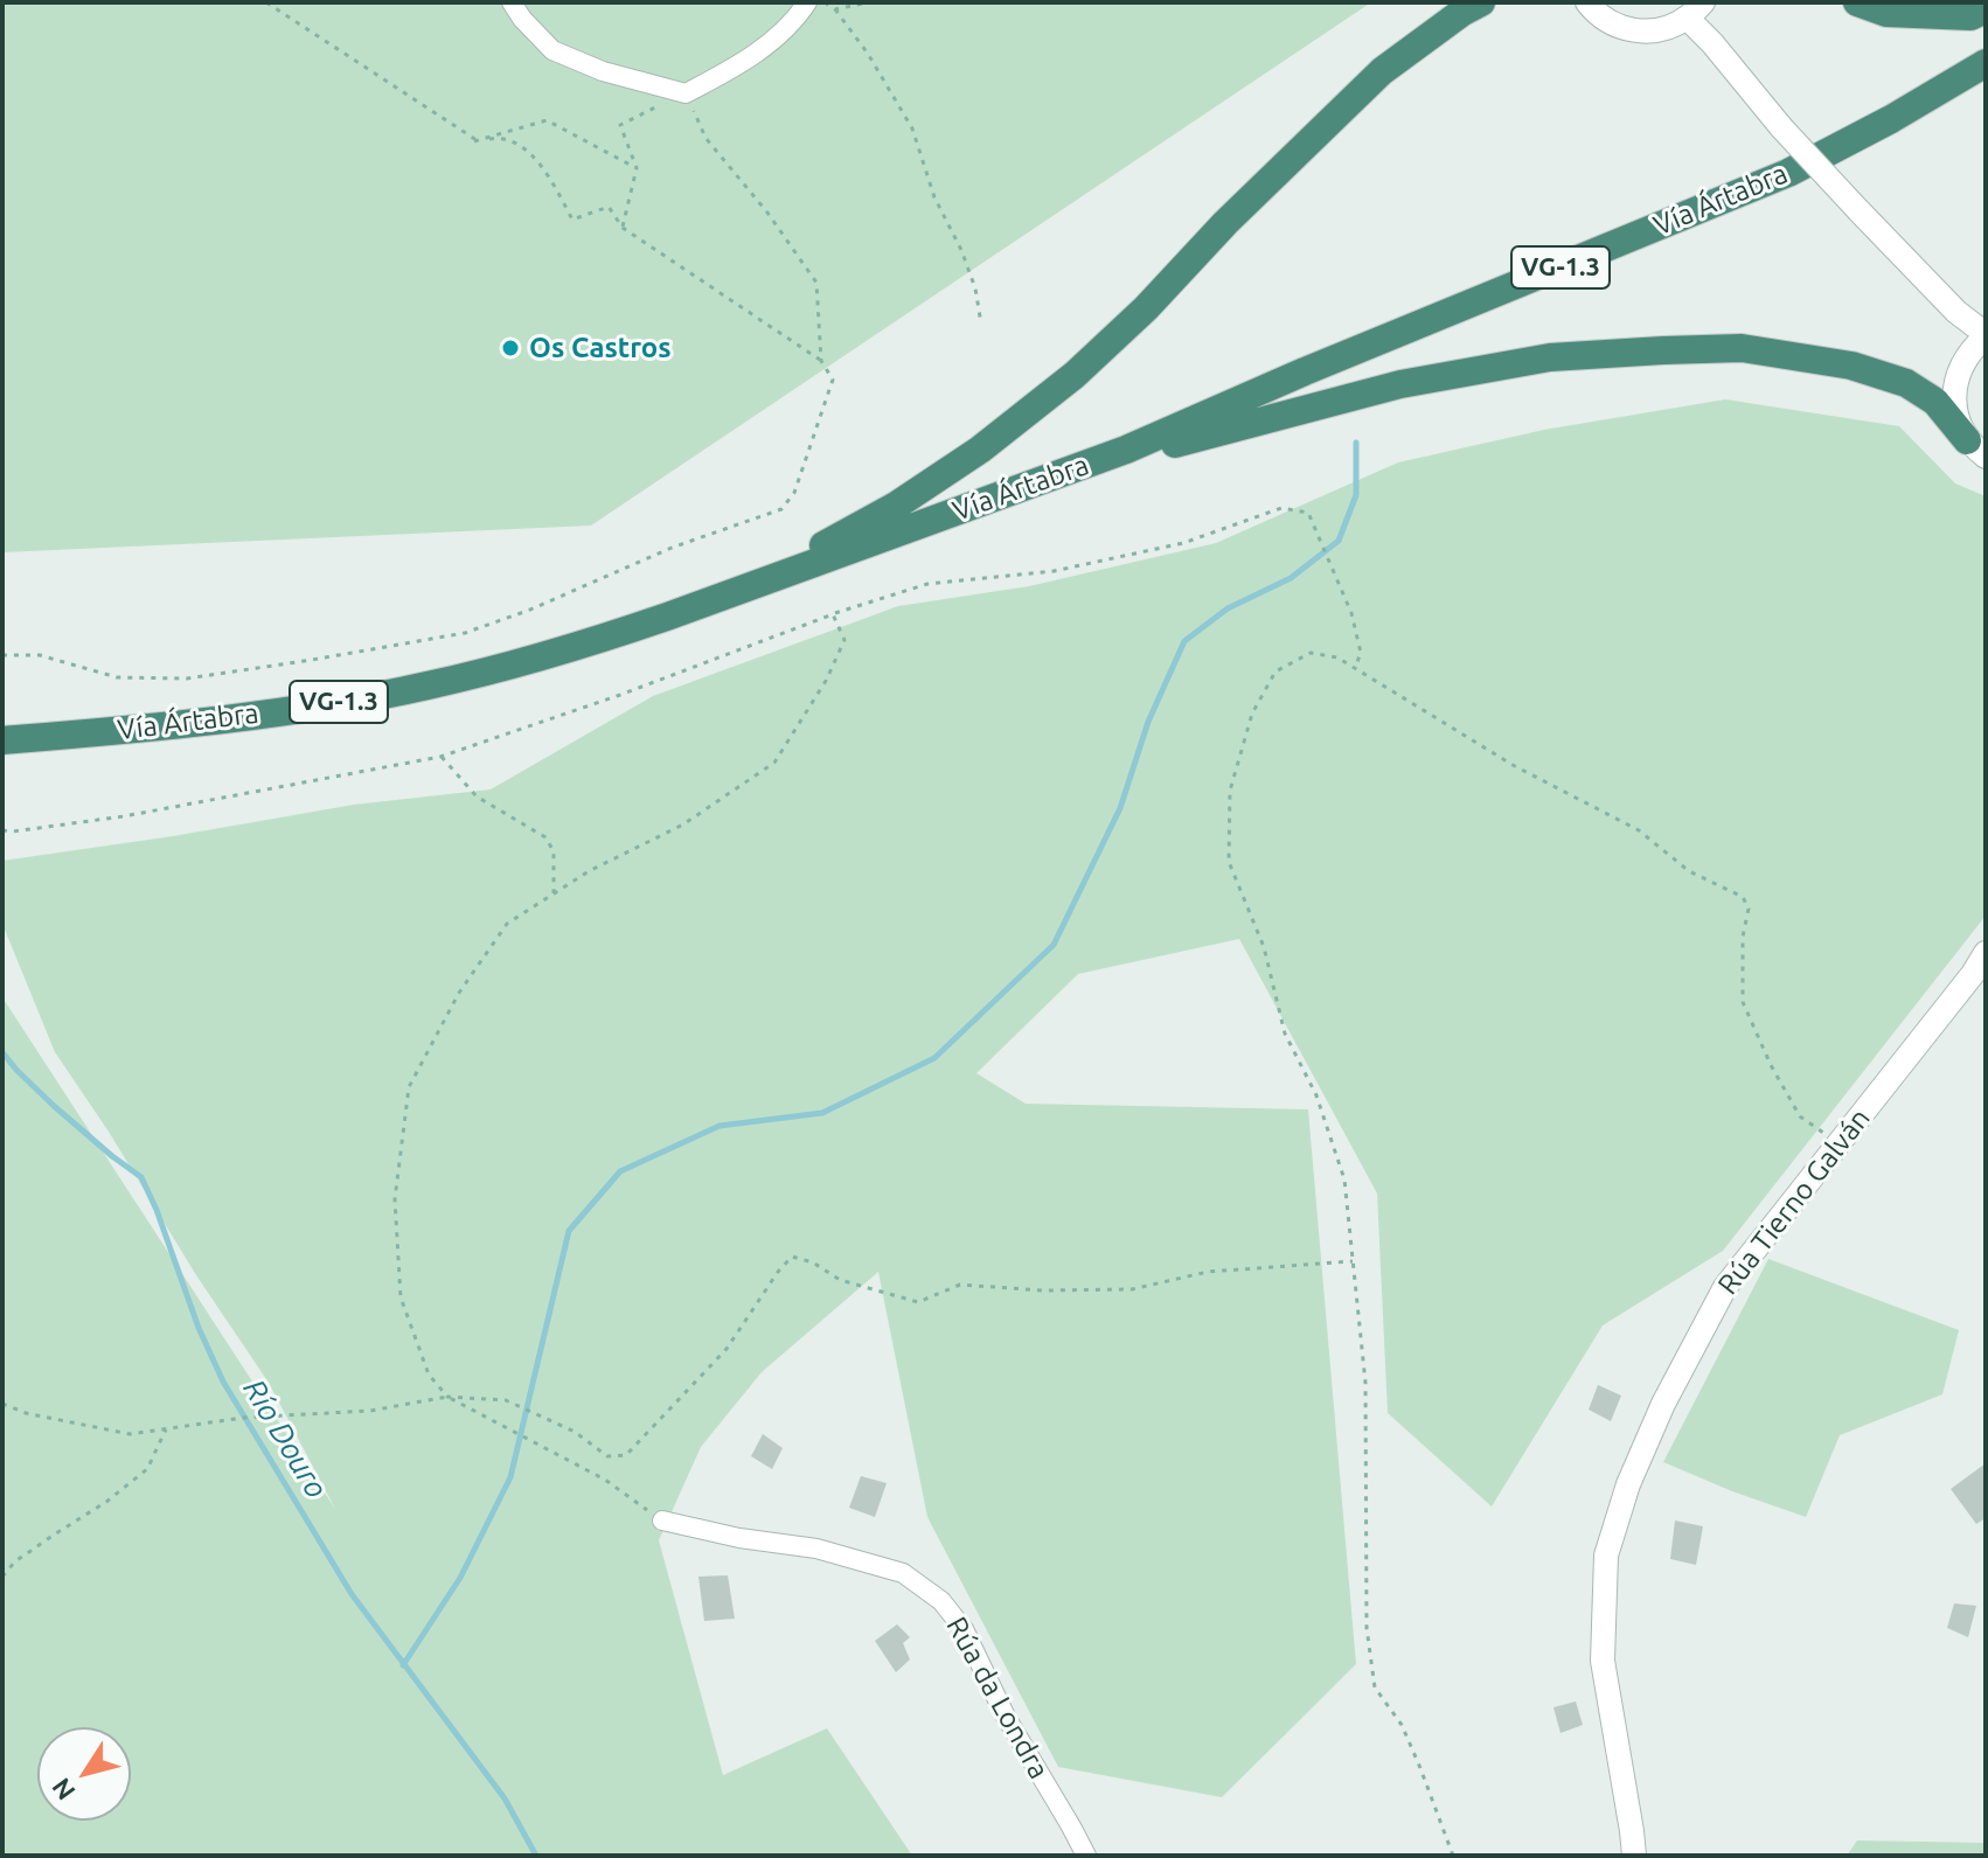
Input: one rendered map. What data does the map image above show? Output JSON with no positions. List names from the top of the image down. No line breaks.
{"streets":{"highway":["Vía Ártabra","VG-1.3"],"street":["Rúa Tierno Galván","Rúa da Londra"]},"water":["Río Douro"],"places":["Os Castros"],"north":"bottom left"}
